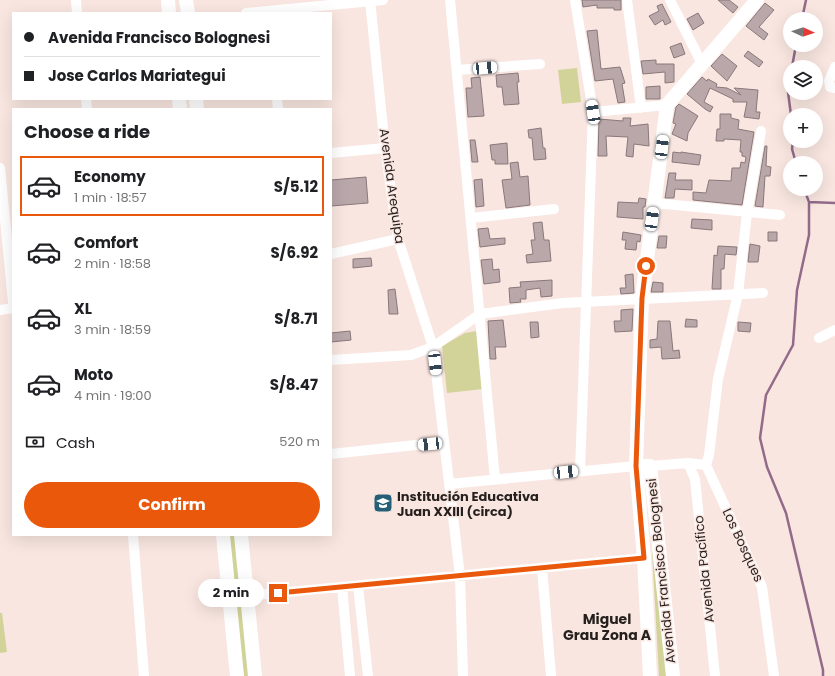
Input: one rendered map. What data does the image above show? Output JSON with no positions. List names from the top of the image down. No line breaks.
{"streets":{"street":["Avenida Arequipa","Los Bosques","Avenida Pacífico","Avenida Francisco Bolognesi"]},"districts":["Miguel Grau Zona A"],"places":{"school or university":["Institución Educativa Juan XXIII (circa)"]},"north":"right","page":{"map_buttons":["+","−"],"banner":["Avenida Francisco Bolognesi","Jose Carlos Mariategui"],"heading":"Choose a ride","list":[{"name":"Economy","note":"1 min · 18:57","value":"S/5.12"},{"name":"Comfort","note":"2 min · 18:58","value":"S/6.92"},{"name":"XL","note":"3 min · 18:59","value":"S/8.71"},{"name":"Moto","note":"4 min · 19:00","value":"S/8.47"}],"pay":["Cash","520 m"],"buttons":"Confirm","bubble":"2 min"}}
